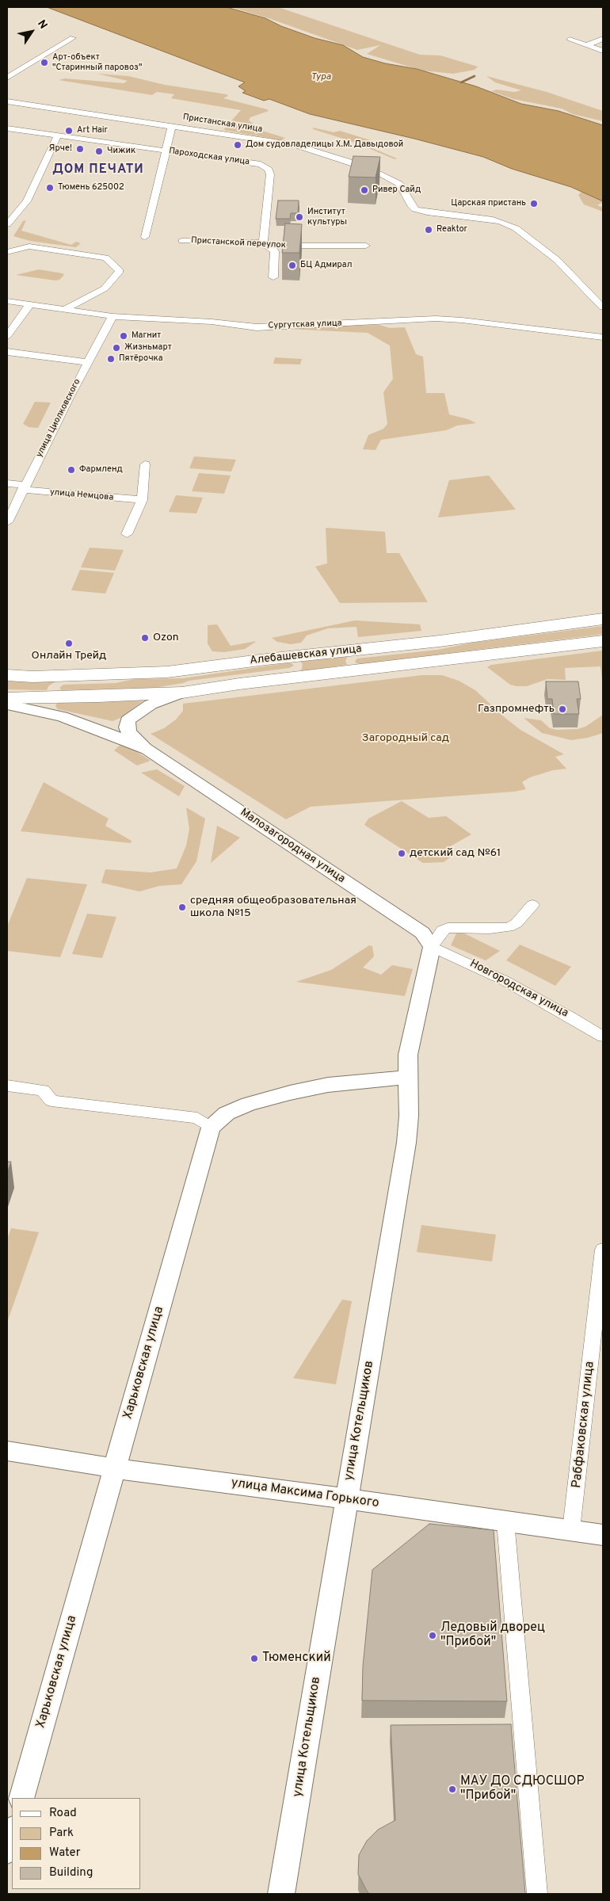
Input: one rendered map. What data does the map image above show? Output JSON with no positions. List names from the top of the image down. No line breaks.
{"streets":{"main road":["Алебашевская улица"],"street":["Пристанская улица","Пароходская улица","Пристанской переулок","Сургутская улица","улица Циолковского","улица Немцова","Малозагородная улица","Новгородская улица","Харьковская улица","улица Котельщиков","Рабфаковская улица","улица Максима Горького"]},"crossings":[["Пароходская улица","Пристанской переулок"],["Сургутская улица","улица Циолковского"],["улица Циолковского","улица Немцова"],["Алебашевская улица","Малозагородная улица"],["Малозагородная улица","Новгородская улица"],["Малозагородная улица","улица Котельщиков"],["Новгородская улица","улица Котельщиков"],["Харьковская улица","улица Максима Горького"],["улица Котельщиков","улица Максима Горького"],["Рабфаковская улица","улица Максима Горького"]],"districts":["ДОМ ПЕЧАТИ"],"water":["Тура"],"parks":["Загородный сад"],"places":["Арт-объект \"Старинный паровоз\"","Art Hair","Дом судовладелицы Х.М. Давыдовой","Ярче!","Чижик","Тюмень 625002","Ривер Сайд","Царская пристань","Институт культуры","Reaktor","БЦ Адмирал","Магнит","Жизньмарт","Пятёрочка","Фармленд","Ozon","Онлайн Трейд","Газпромнефть","детский сад №61","средняя общеобразовательная школа №15","Ледовый дворец \"Прибой\"","Тюменский","МАУ ДО СДЮСШОР \"Прибой\""],"legend":["Road","Park","Water","Building"],"north":"top right"}
